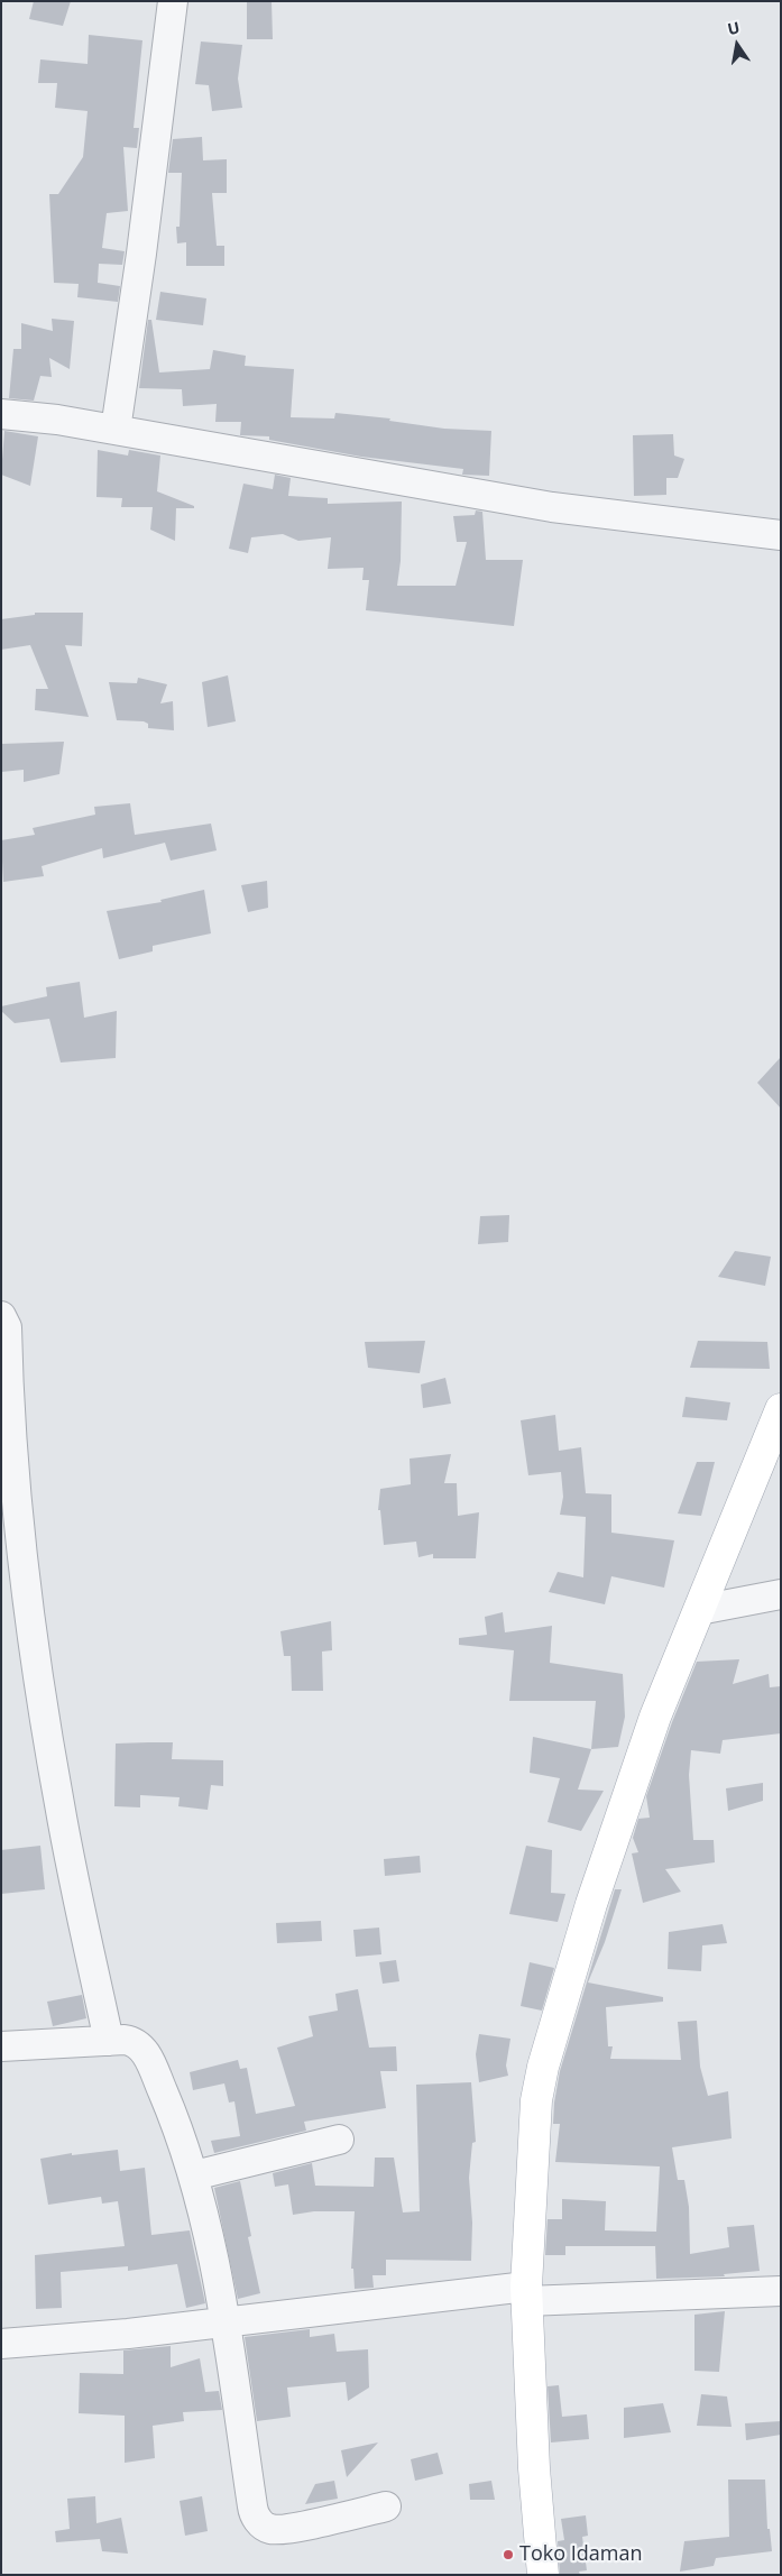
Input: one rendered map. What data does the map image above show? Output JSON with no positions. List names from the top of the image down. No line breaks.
{"places":["Toko Idaman"],"north":"top"}
